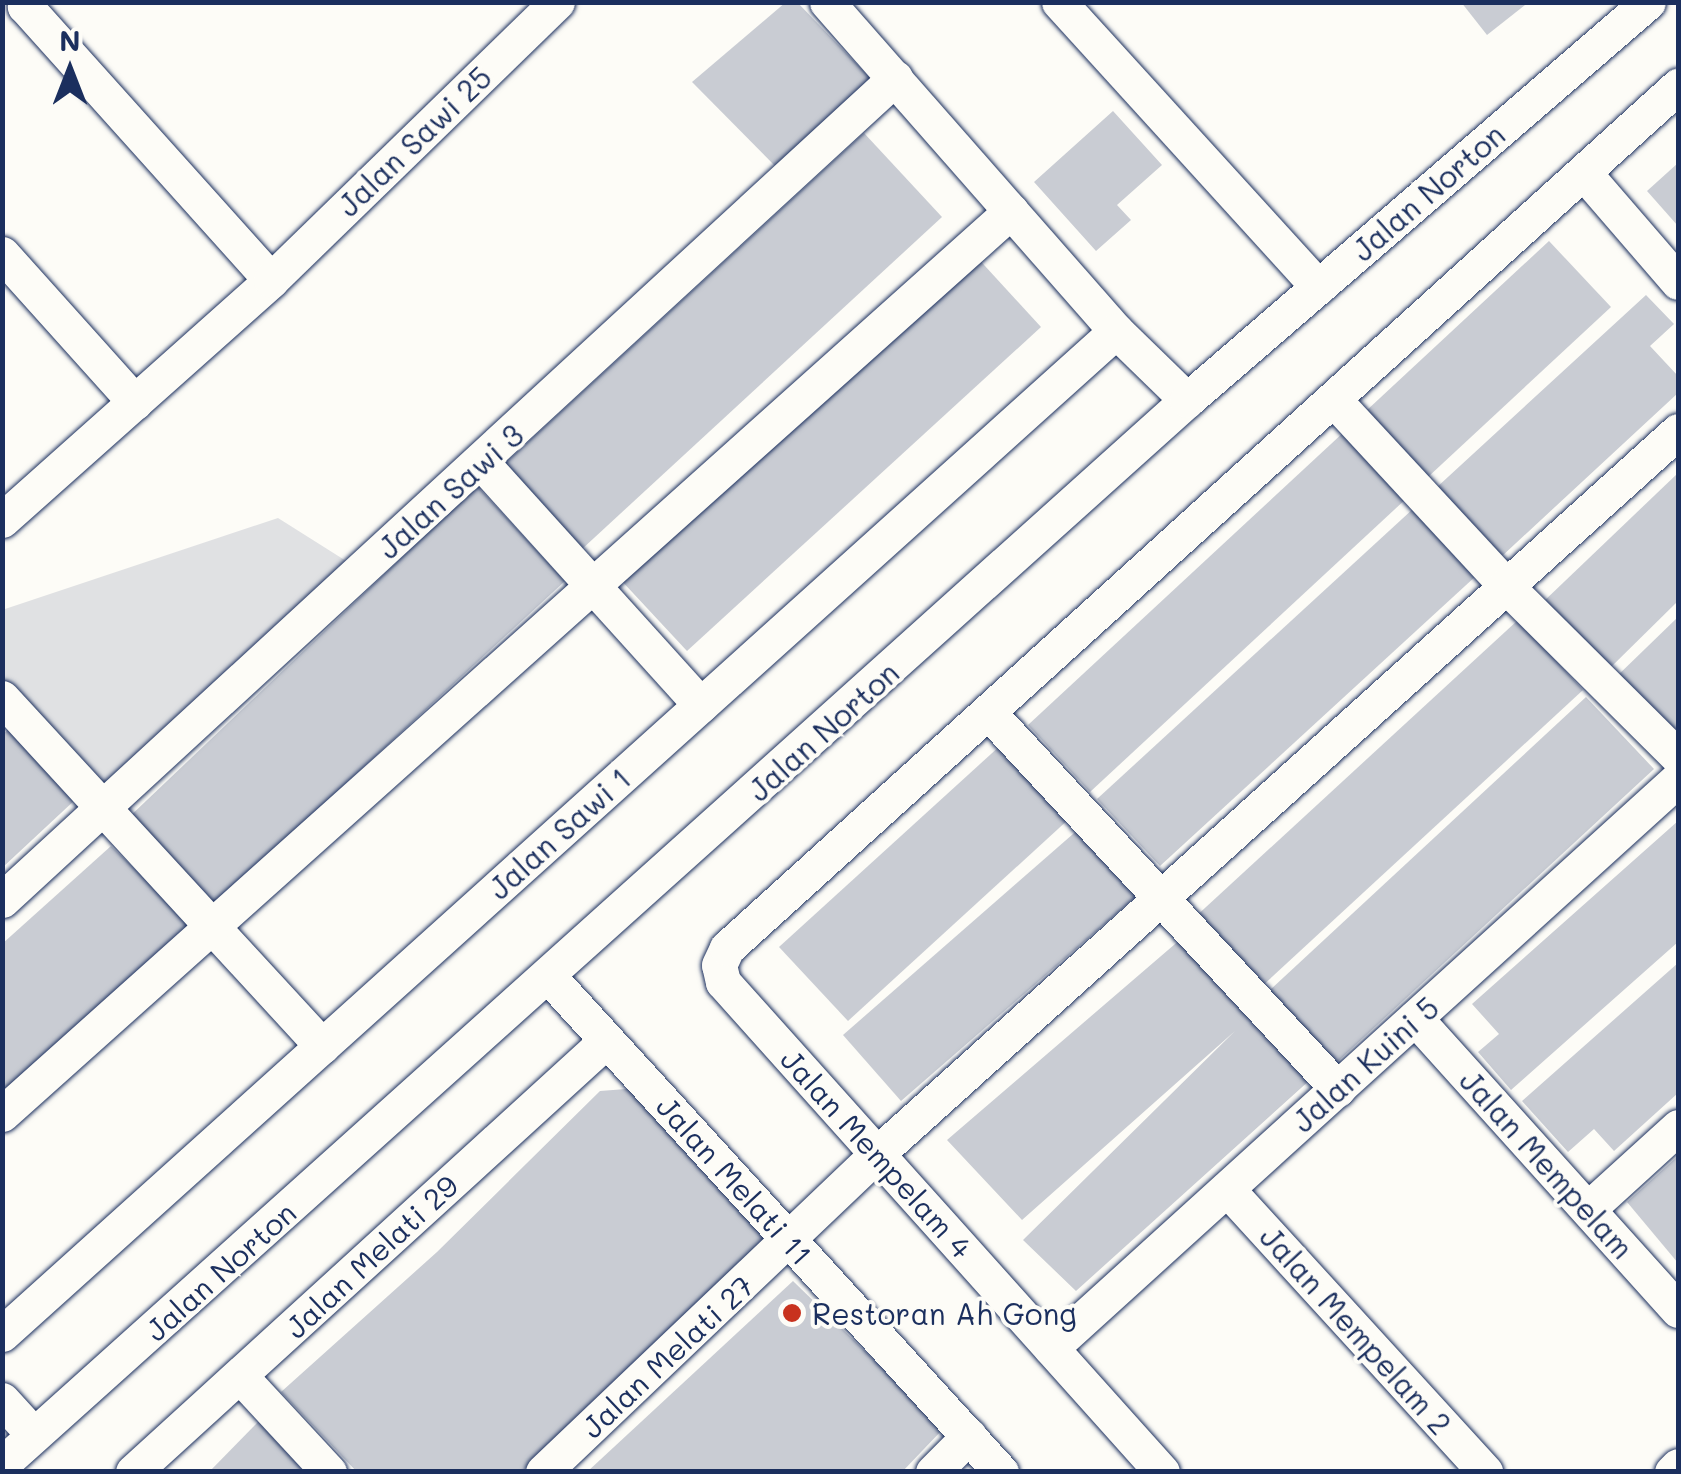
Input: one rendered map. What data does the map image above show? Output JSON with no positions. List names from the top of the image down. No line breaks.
{"streets":{"street":["Jalan Sawi 25","Jalan Norton","Jalan Sawi 3","Jalan Sawi 1","Jalan Kuini 5","Jalan Mempelam 4","Jalan Mempelam","Jalan Melati 11","Jalan Melati 29","Jalan Mempelam 2","Jalan Melati 27"]},"crossings":[["Jalan Norton","Jalan Melati 11"],["Jalan Kuini 5","Jalan Mempelam 4"],["Jalan Kuini 5","Jalan Mempelam"],["Jalan Kuini 5","Jalan Mempelam 2"],["Jalan Mempelam 4","Jalan Melati 27"],["Jalan Melati 11","Jalan Melati 29"],["Jalan Melati 11","Jalan Melati 27"]],"places":["Restoran Ah Gong"],"north":"top"}
